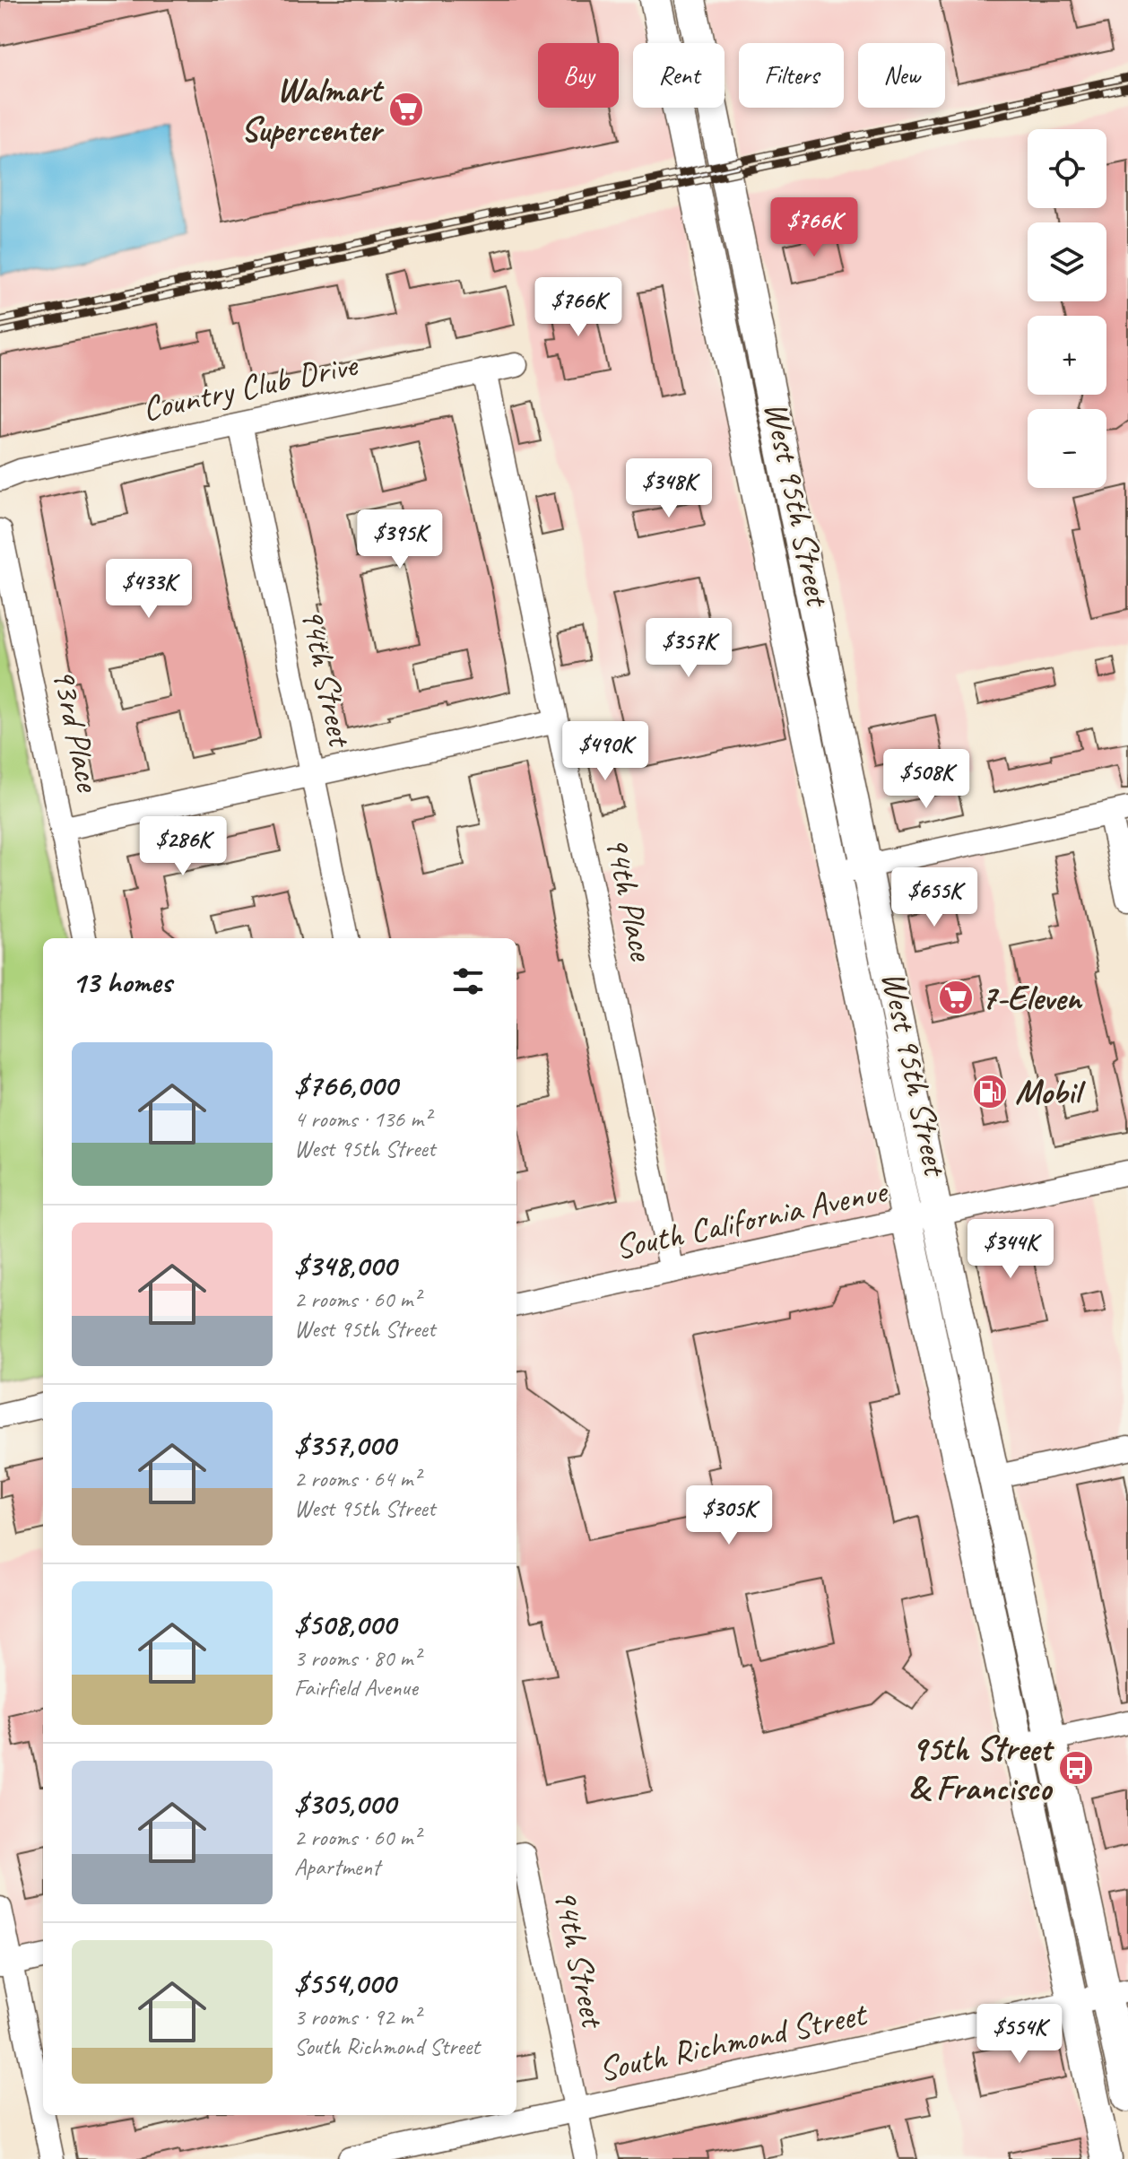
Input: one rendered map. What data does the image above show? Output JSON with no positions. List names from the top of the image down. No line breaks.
{"streets":{"main road":["West 95th Street"],"street":["Country Club Drive","94th Street","93rd Place","94th Place","South California Avenue","South Richmond Street"]},"crossings":[["Country Club Drive","94th Street"],["Country Club Drive","94th Place"],["West 95th Street","South California Avenue"],["West 95th Street","South Richmond Street"],["94th Street","South Richmond Street"],["94th Place","South California Avenue"]],"places":{"supermarket":["Walmart Supercenter","7-Eleven"],"fuel station":["Mobil"],"bus stop":["95th Street & Francisco"]},"page":{"chip":["Buy","Rent","Filters","New"],"map_buttons":["+","−"],"price":["$766K","$766K","$348K","$395K","$433K","$357K","$490K","$508K","$286K","$655K","$344K","$305K","$554K"],"heading":"13 homes","list":[{"name":"$766,000","note":"4 rooms · 136 m² · West 95th Street"},{"name":"$348,000","note":"2 rooms · 60 m² · West 95th Street"},{"name":"$357,000","note":"2 rooms · 64 m² · West 95th Street"},{"name":"$508,000","note":"3 rooms · 80 m² · Fairfield Avenue"},{"name":"$305,000","note":"2 rooms · 60 m² · Apartment"},{"name":"$554,000","note":"3 rooms · 92 m² · South Richmond Street"}]}}
